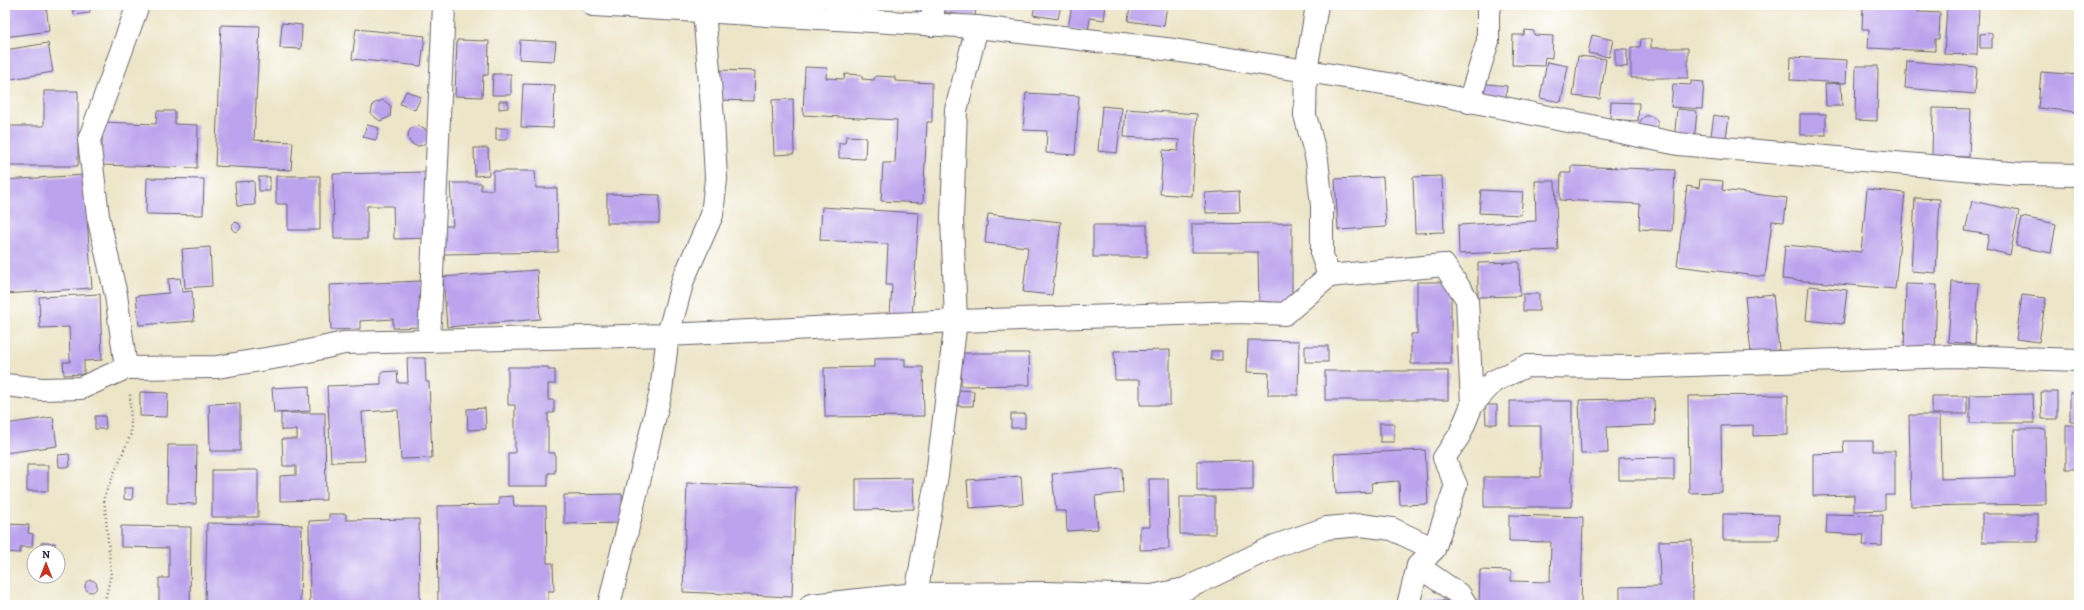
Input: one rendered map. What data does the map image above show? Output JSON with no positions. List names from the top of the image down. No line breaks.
{"north":"top"}
